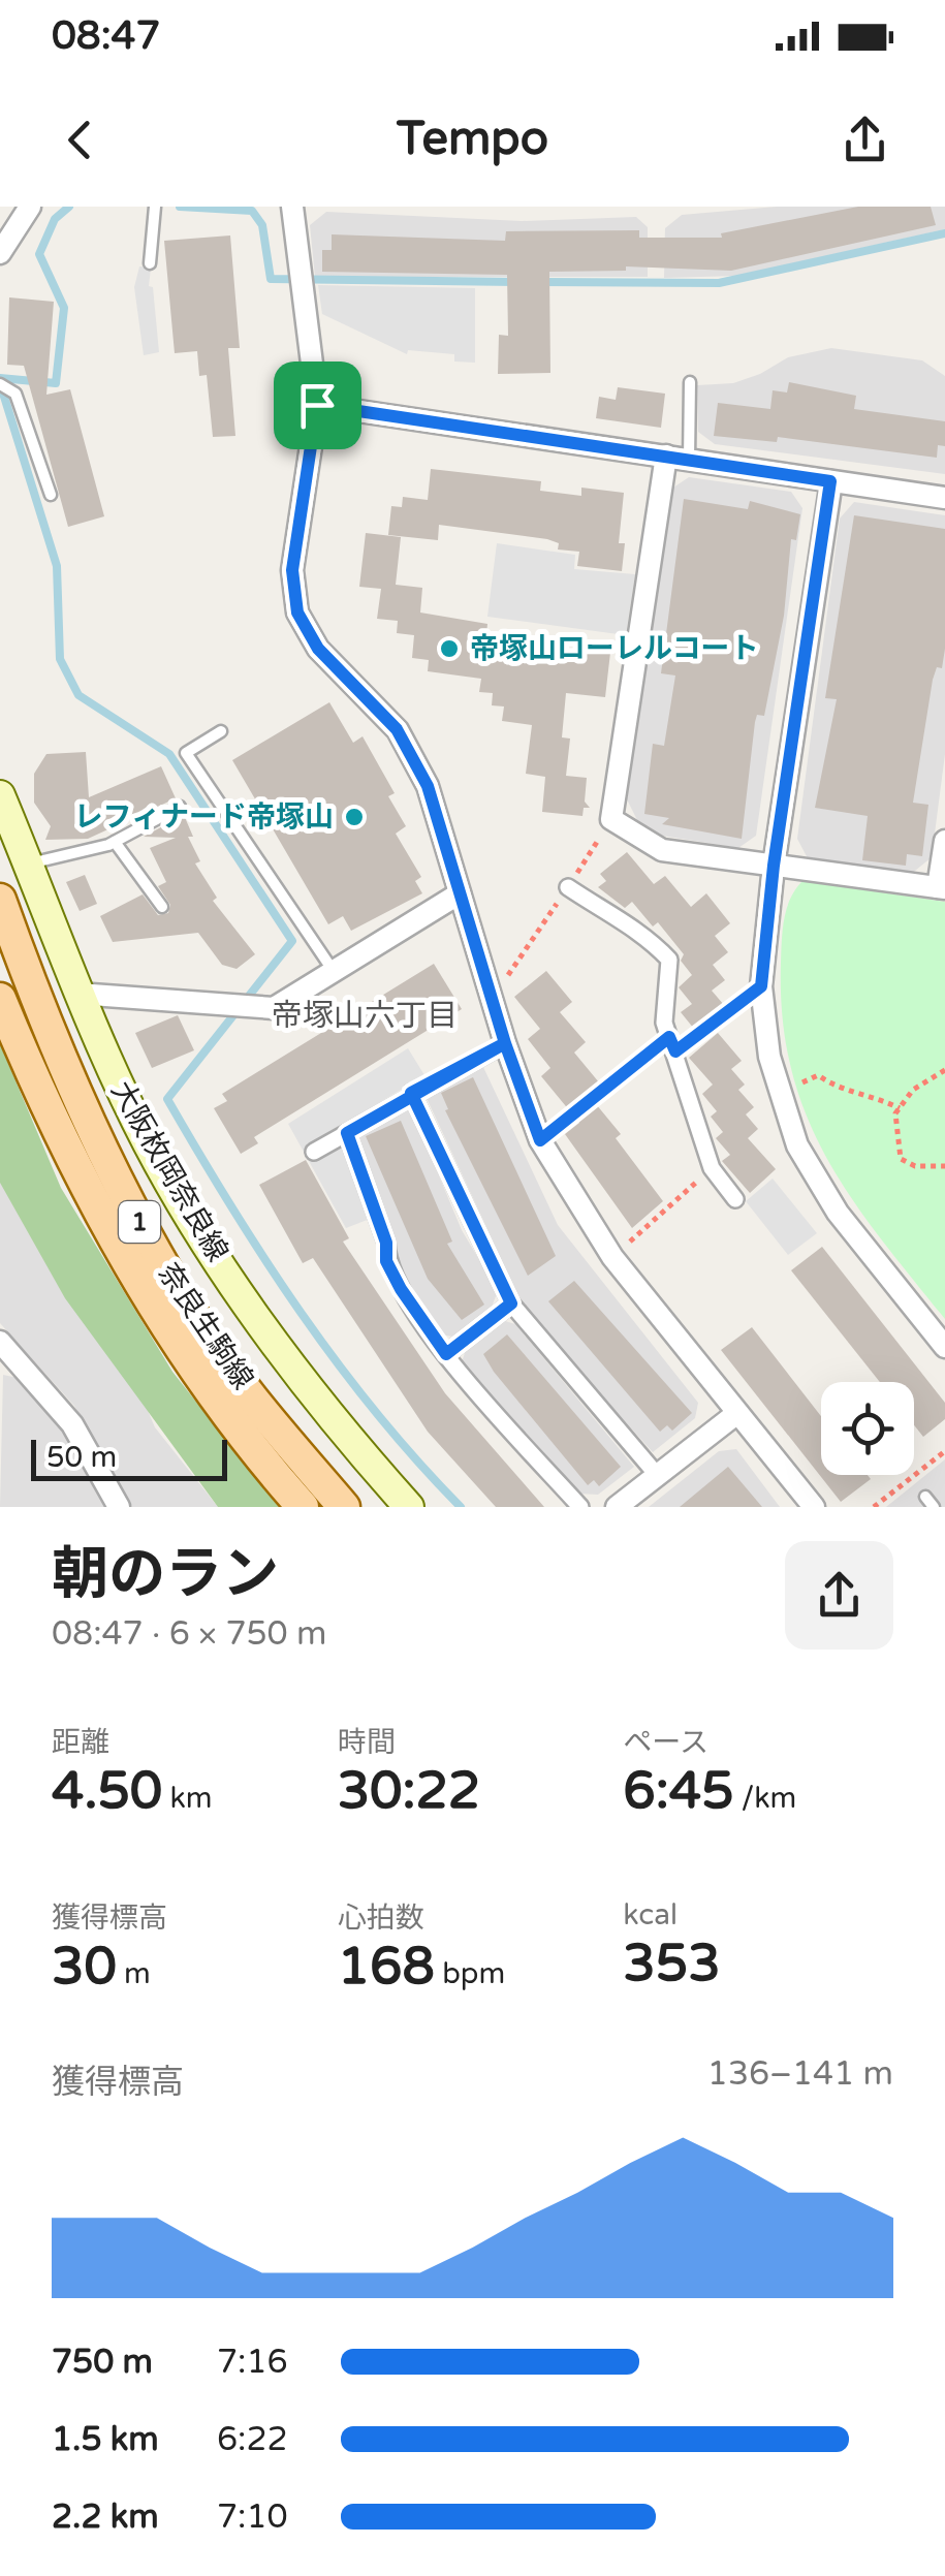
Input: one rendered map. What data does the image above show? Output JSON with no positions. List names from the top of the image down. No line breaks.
{"streets":{"main road":["大阪枚岡奈良線","1","奈良生駒線"]},"districts":["帝塚山六丁目"],"places":["帝塚山ローレルコート","レフィナード帝塚山"],"scale_bar":"50 m","page":{"status":"08:47","header":"Tempo","scale":"50 m","heading":["朝のラン","08:47 · 6 × 750 m"],"stats":[["距離","4.50 km"],["時間","30:22"],["ペース","6:45 /km"],["獲得標高","30 m"],["心拍数","168 bpm"],["kcal","353"]],"chart":["獲得標高","136–141 m"],"list":[{"name":"750 m","note":"7:16"},{"name":"1.5 km","note":"6:22"},{"name":"2.2 km","note":"7:10"}]}}
